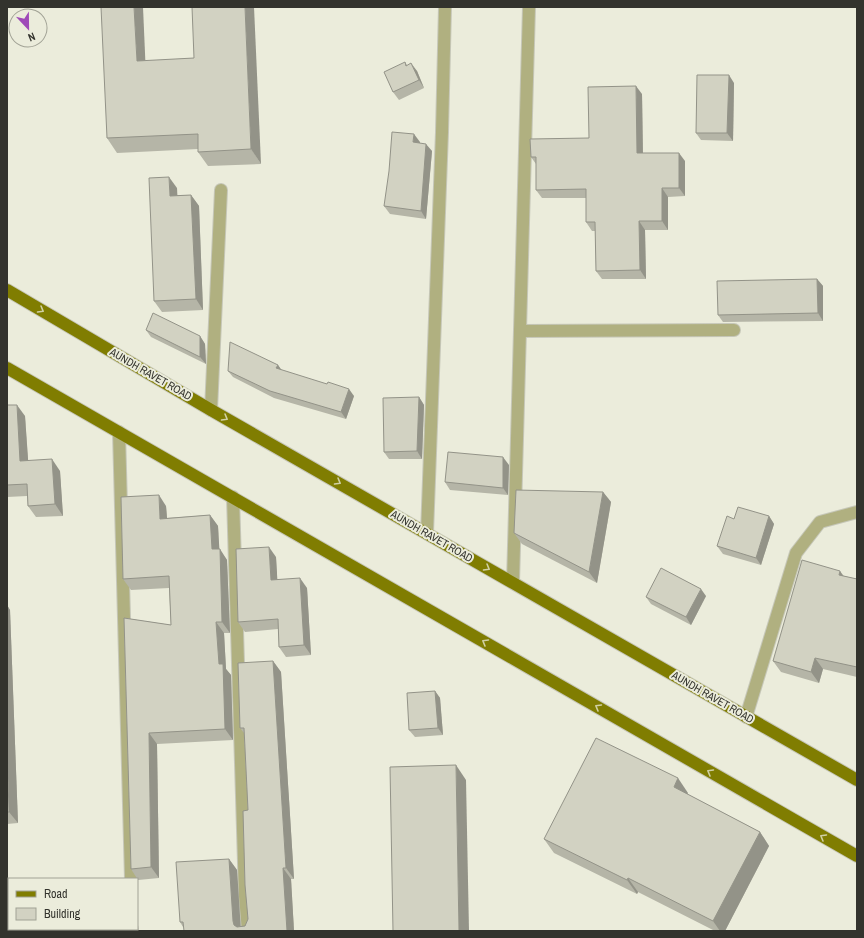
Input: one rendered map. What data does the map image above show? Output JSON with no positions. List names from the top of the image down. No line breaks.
{"streets":{"main road":["AUNDH RAVET ROAD"]},"legend":["Road","Building"],"north":"bottom"}
